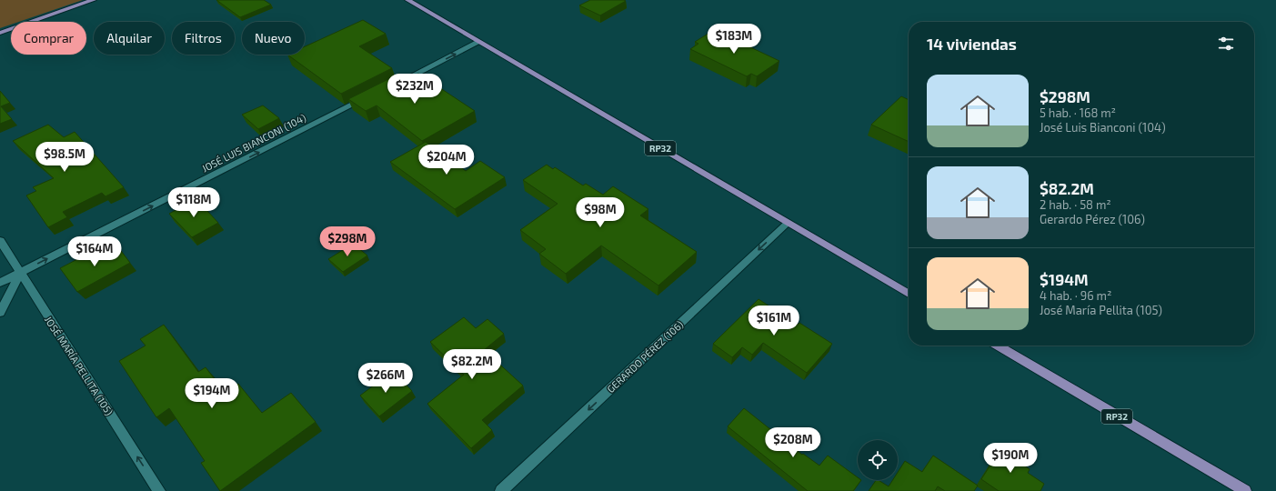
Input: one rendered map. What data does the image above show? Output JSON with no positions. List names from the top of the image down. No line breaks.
{"streets":{"main road":["RP32"],"street":["JOSÉ LUIS BIANCONI (104)","GERARDO PÉREZ (106)","JOSÉ MARÍA PELLITA (105)"]},"crossings":[["JOSÉ LUIS BIANCONI (104)","JOSÉ MARÍA PELLITA (105)"],["RP32","GERARDO PÉREZ (106)"]],"one_way":["JOSÉ LUIS BIANCONI (104)","GERARDO PÉREZ (106)","JOSÉ MARÍA PELLITA (105)"],"page":{"chip":["Comprar","Alquilar","Filtros","Nuevo"],"heading":"14 viviendas","price":["$183M","$232M","$98.5M","$204M","$118M","$98M","$298M","$164M","$161M","$82.2M","$266M","$194M","$208M","$190M"],"list":[{"name":"$298M","note":"5 hab. · 168 m² · José Luis Bianconi (104)"},{"name":"$82.2M","note":"2 hab. · 58 m² · Gerardo Pérez (106)"},{"name":"$194M","note":"4 hab. · 96 m² · José María Pellita (105)"}]}}
